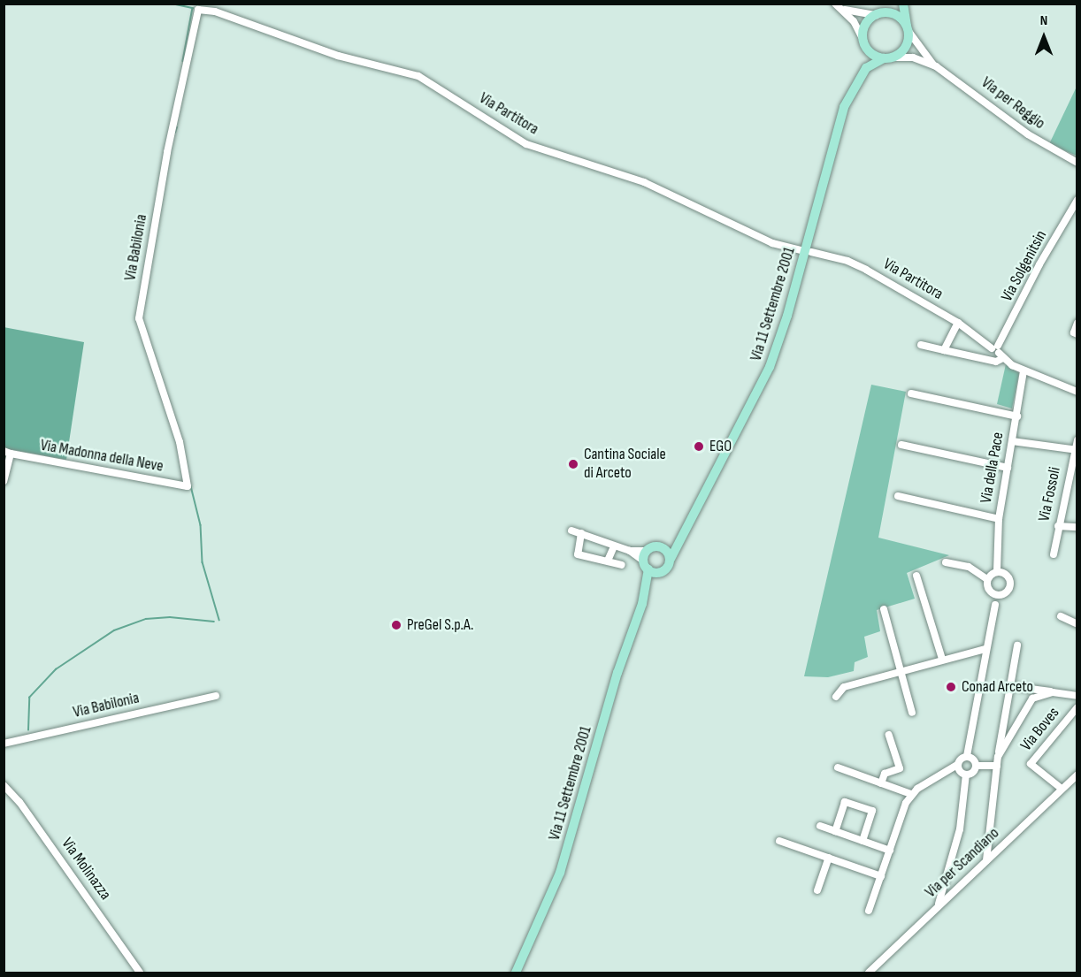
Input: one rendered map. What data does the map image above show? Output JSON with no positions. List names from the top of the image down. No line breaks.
{"streets":{"main road":["Via 11 Settembre 2001"],"street":["Via per Reggio","Via Partitora","Via Babilonia","Via Solgenitsin","Via Madonna della Neve","Via della Pace","Via Fossoli","Via Boves","Via per Scandiano","Via Molinazza"]},"crossings":[["Via per Reggio","Via 11 Settembre 2001"],["Via Partitora","Via Babilonia"],["Via Partitora","Via Solgenitsin"],["Via Partitora","Via 11 Settembre 2001"],["Via Partitora","Via della Pace"],["Via Babilonia","Via Madonna della Neve"],["Via Boves","Via per Scandiano"]],"places":["EGO","Cantina Sociale di Arceto","PreGel S.p.A.","Conad Arceto"],"north":"top"}
